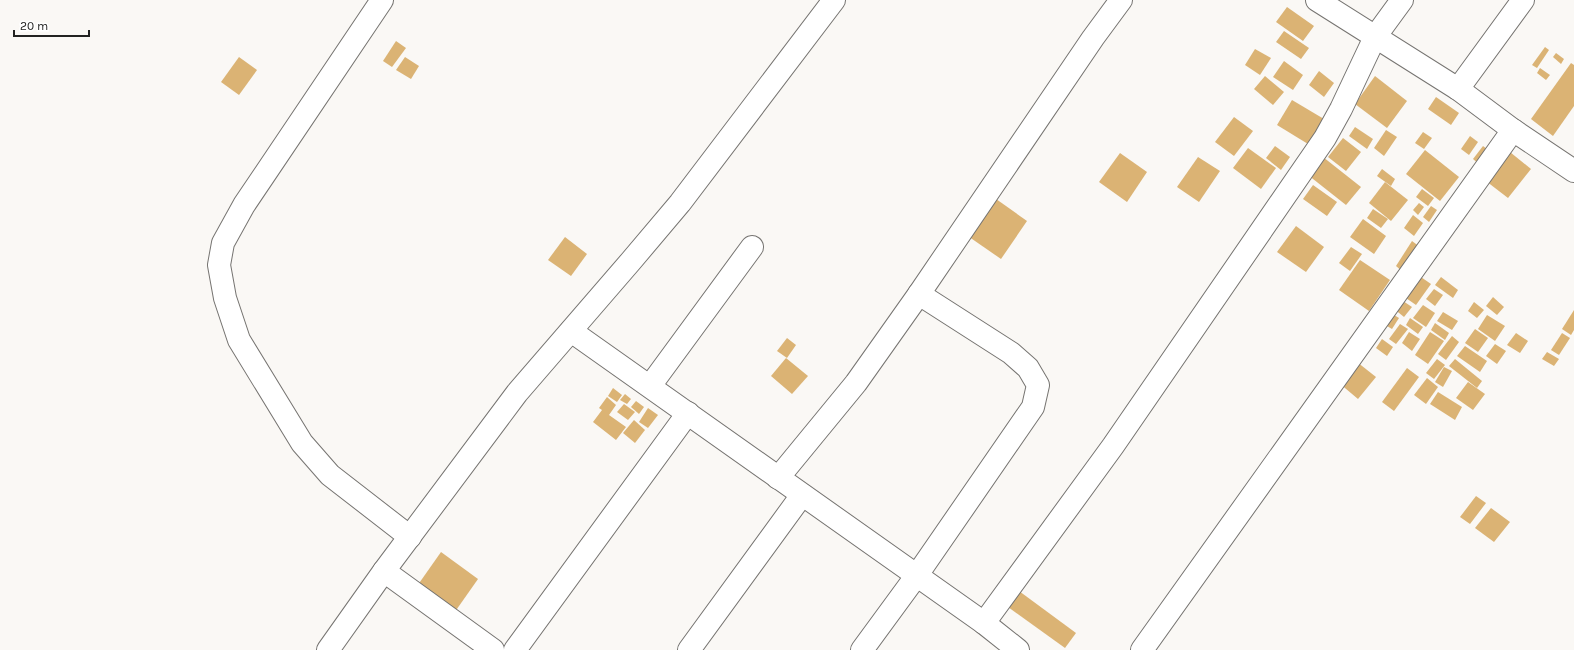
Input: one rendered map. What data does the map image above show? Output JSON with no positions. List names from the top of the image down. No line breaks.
{"scale_bar":"20 m"}
